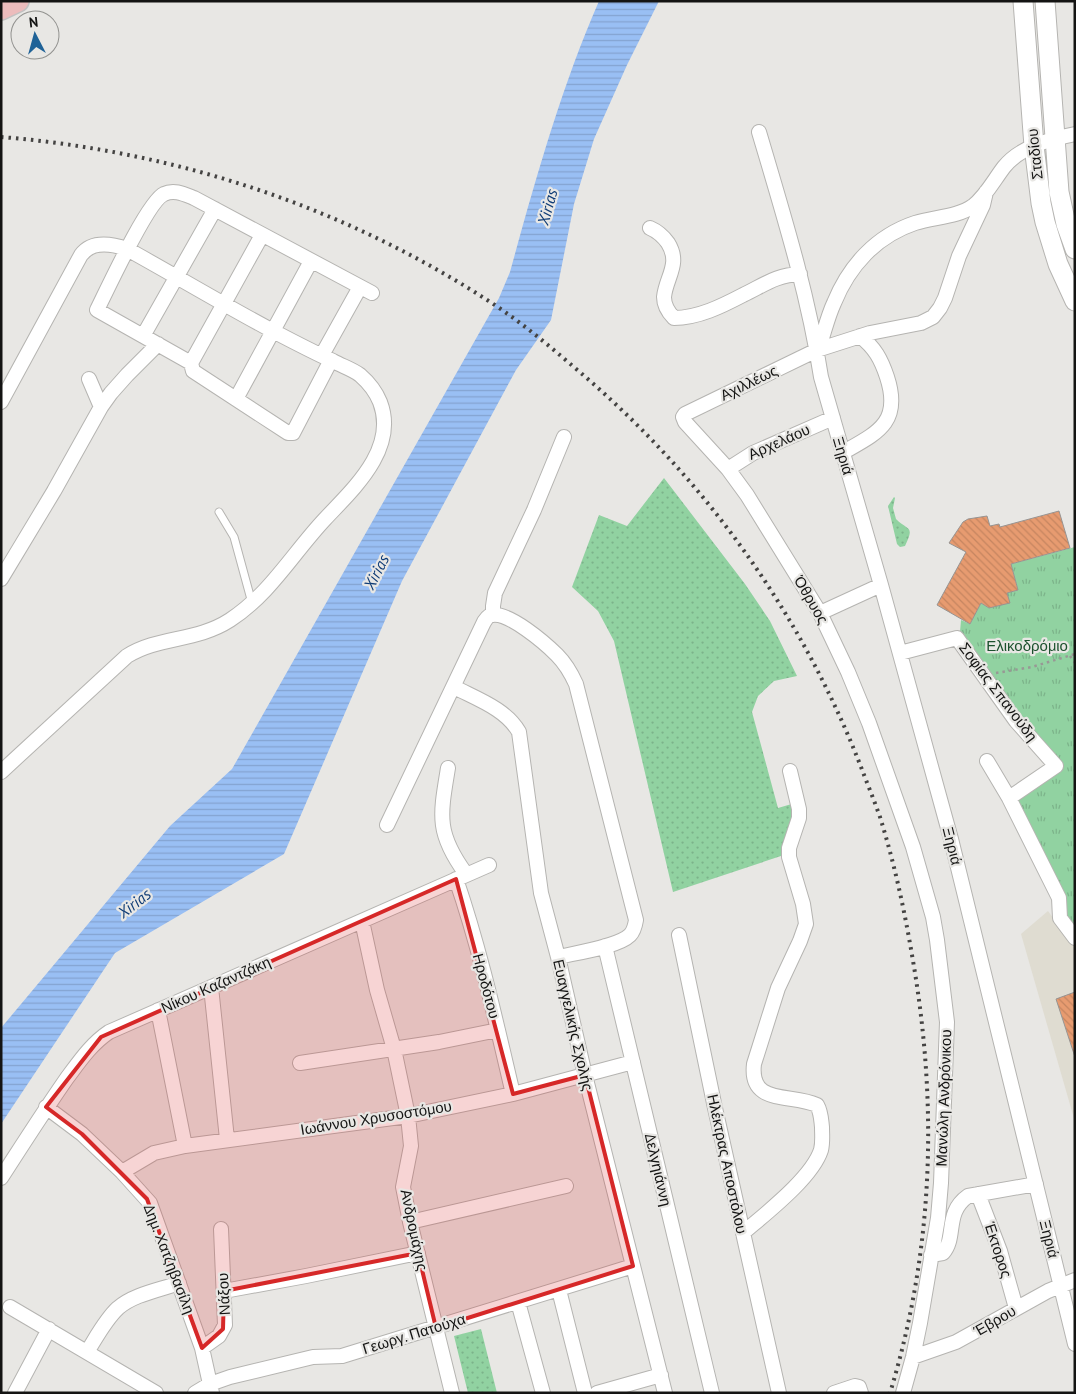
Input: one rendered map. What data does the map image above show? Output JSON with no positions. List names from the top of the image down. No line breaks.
{"streets":{"main road":["Σταδίου"],"street":["Αχιλλέως","Αρχελάου","Ξηριά","Όθρυος","Σοφίας Σπανούδη","Νίκου Καζαντζάκη","Ηροδότου","Ευαγγελικής Σχολής","Μανώλη Ανδρόνικου","Ιωάννου Χρυσοστόμου","Ηλέκτρας Αποστόλου","Δελγηιάννη","Ανδρομάχης","Έκτορος","Δημ. Χατζηβασίλη","Νάξου","Έβρου","Γεωργ. Πατούχα"]},"crossings":[["Αχιλλέως","Ξηριά"],["Αχιλλέως","Όθρυος"],["Αρχελάου","Ξηριά"],["Αρχελάου","Όθρυος"],["Ξηριά","Σοφίας Σπανούδη"],["Ξηριά","Έβρου"],["Όθρυος","Μανώλη Ανδρόνικου"],["Νίκου Καζαντζάκη","Ηροδότου"],["Νίκου Καζαντζάκη","Ανδρομάχης"],["Νίκου Καζαντζάκη","Δημ. Χατζηβασίλη"],["Ηροδότου","Ιωάννου Χρυσοστόμου"],["Ευαγγελικής Σχολής","Ιωάννου Χρυσοστόμου"],["Ευαγγελικής Σχολής","Γεωργ. Πατούχα"],["Μανώλη Ανδρόνικου","Έβρου"],["Ιωάννου Χρυσοστόμου","Δελγηιάννη"],["Ιωάννου Χρυσοστόμου","Ανδρομάχης"],["Ιωάννου Χρυσοστόμου","Δημ. Χατζηβασίλη"],["Ανδρομάχης","Γεωργ. Πατούχα"],["Έκτορος","Έβρου"],["Δημ. Χατζηβασίλη","Νάξου"],["Δημ. Χατζηβασίλη","Γεωργ. Πατούχα"]],"water":["Xirias"],"parks":["Ελικοδρόμιο"],"north":"top"}
